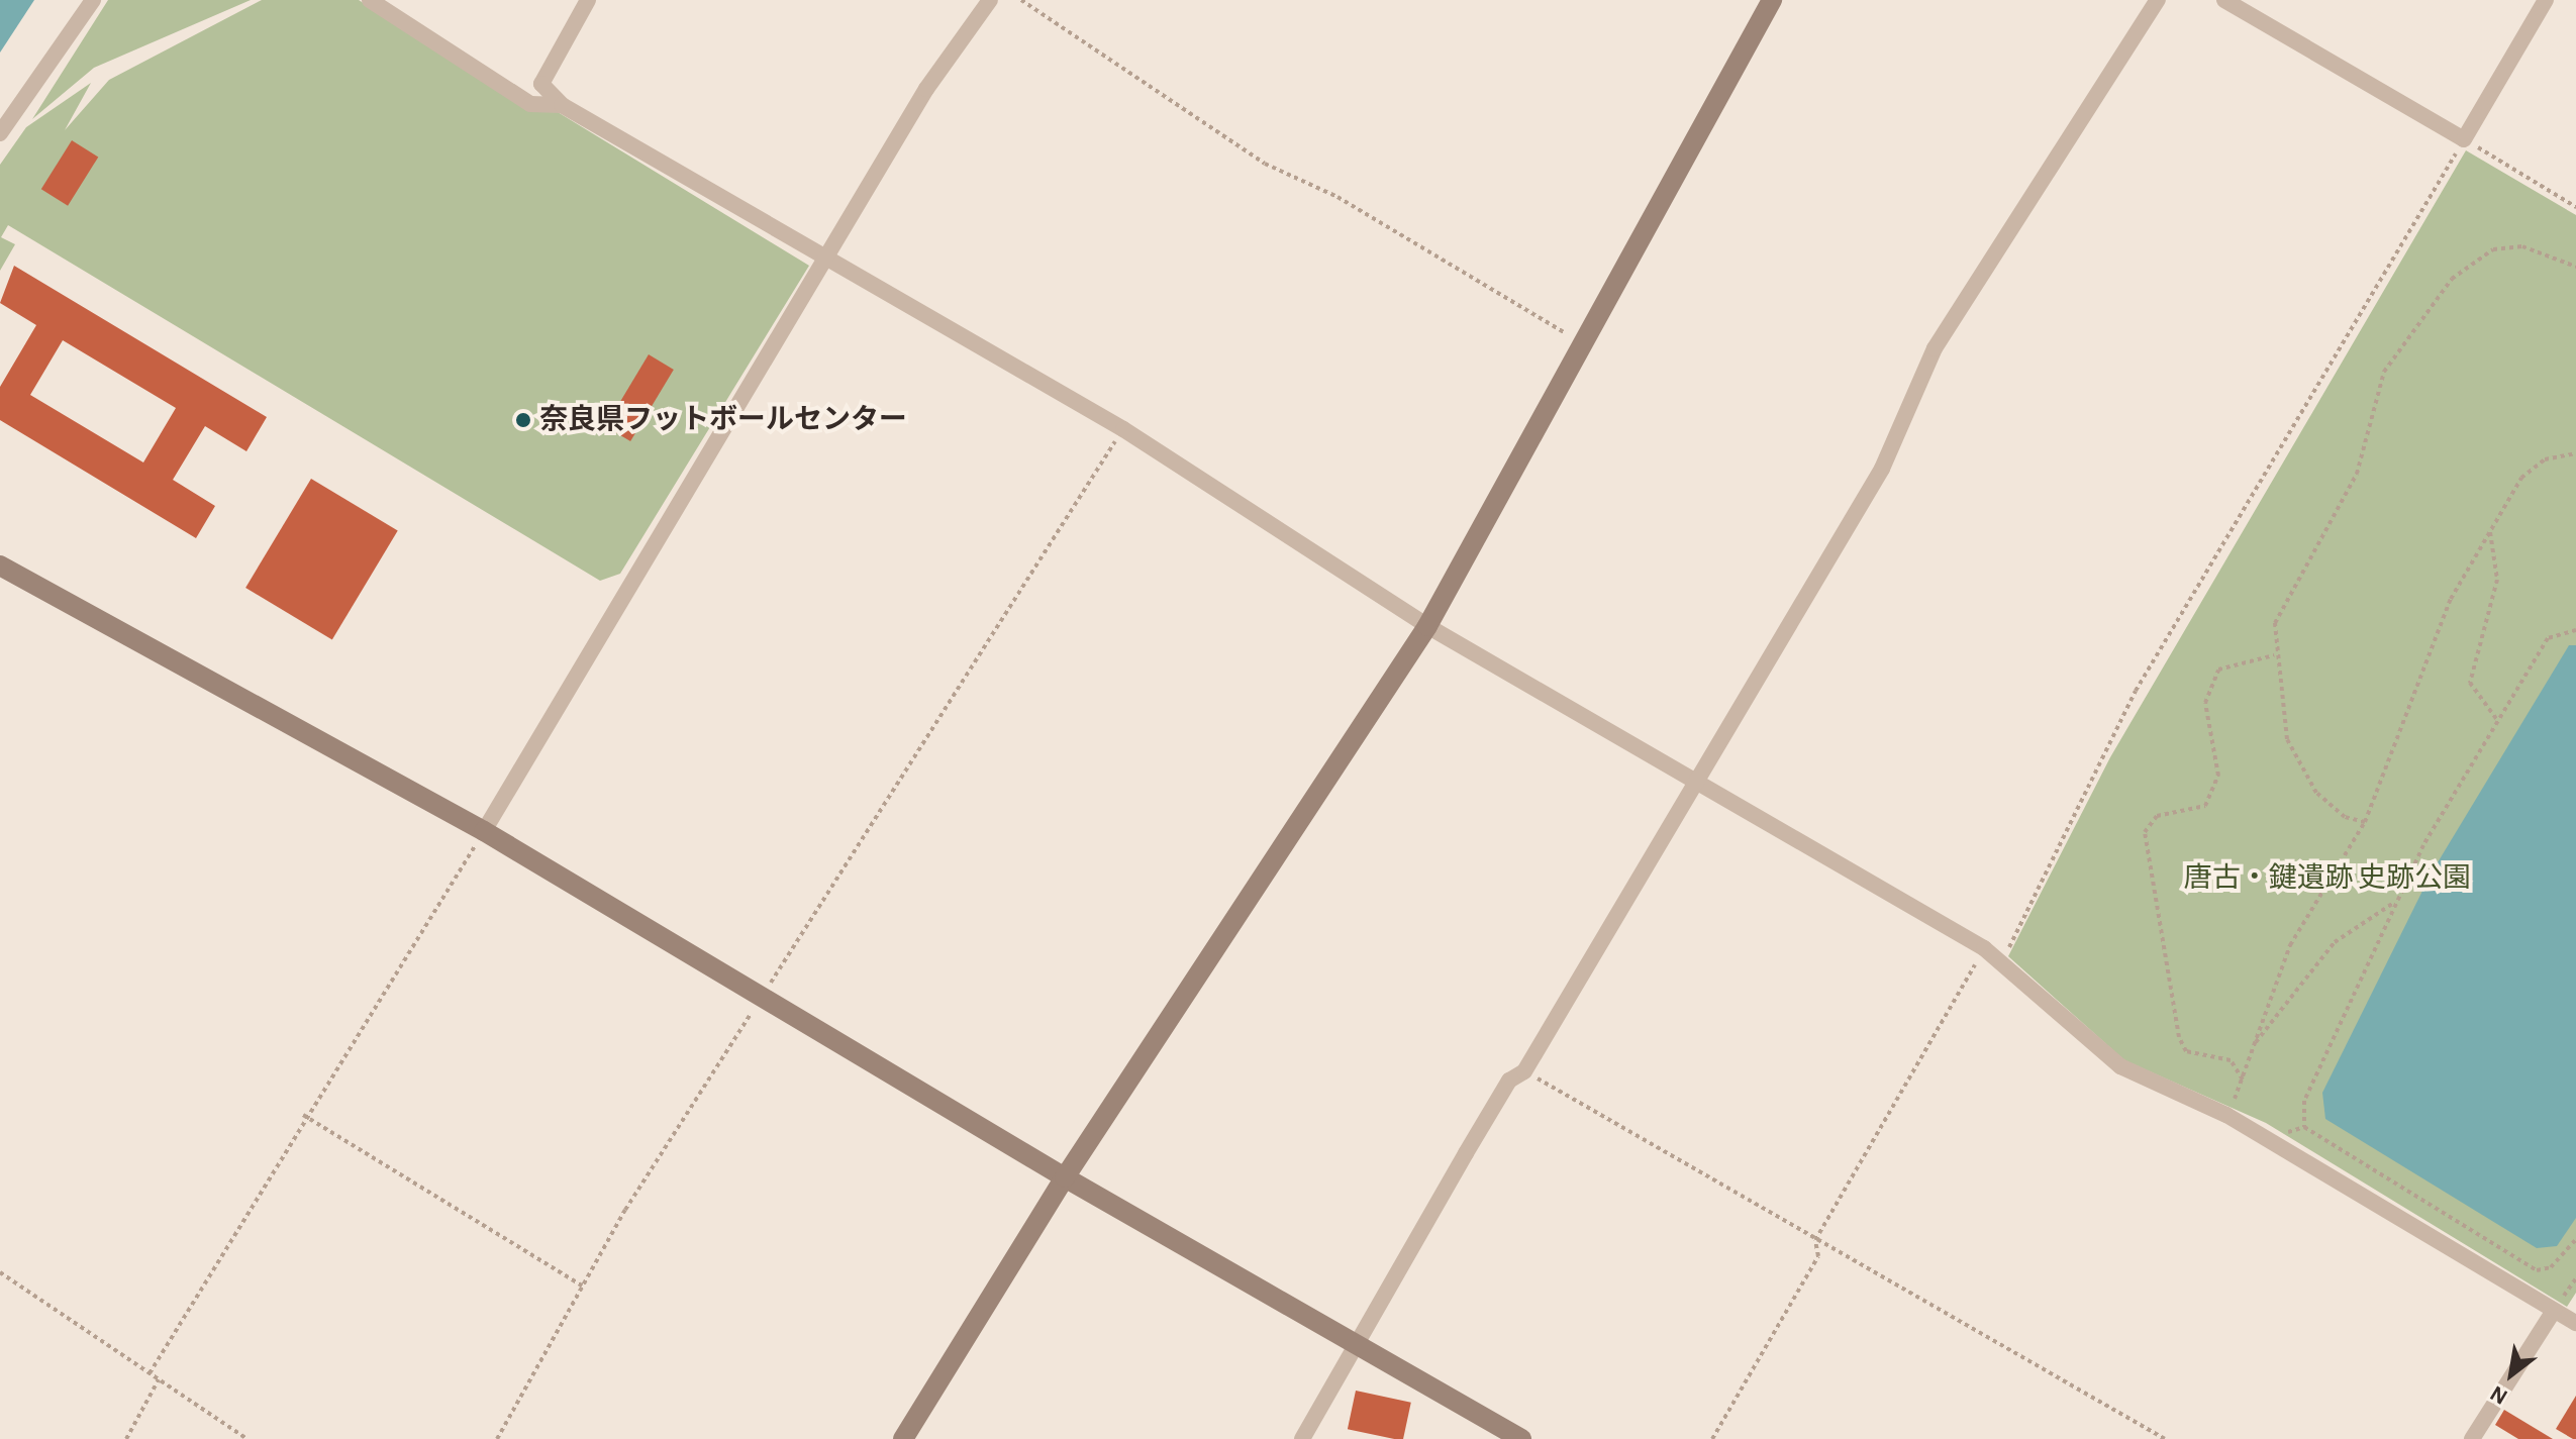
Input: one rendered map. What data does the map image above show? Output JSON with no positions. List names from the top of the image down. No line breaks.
{"parks":["唐古・鍵遺跡 史跡公園"],"places":["奈良県フットボールセンター"],"north":"bottom left"}
